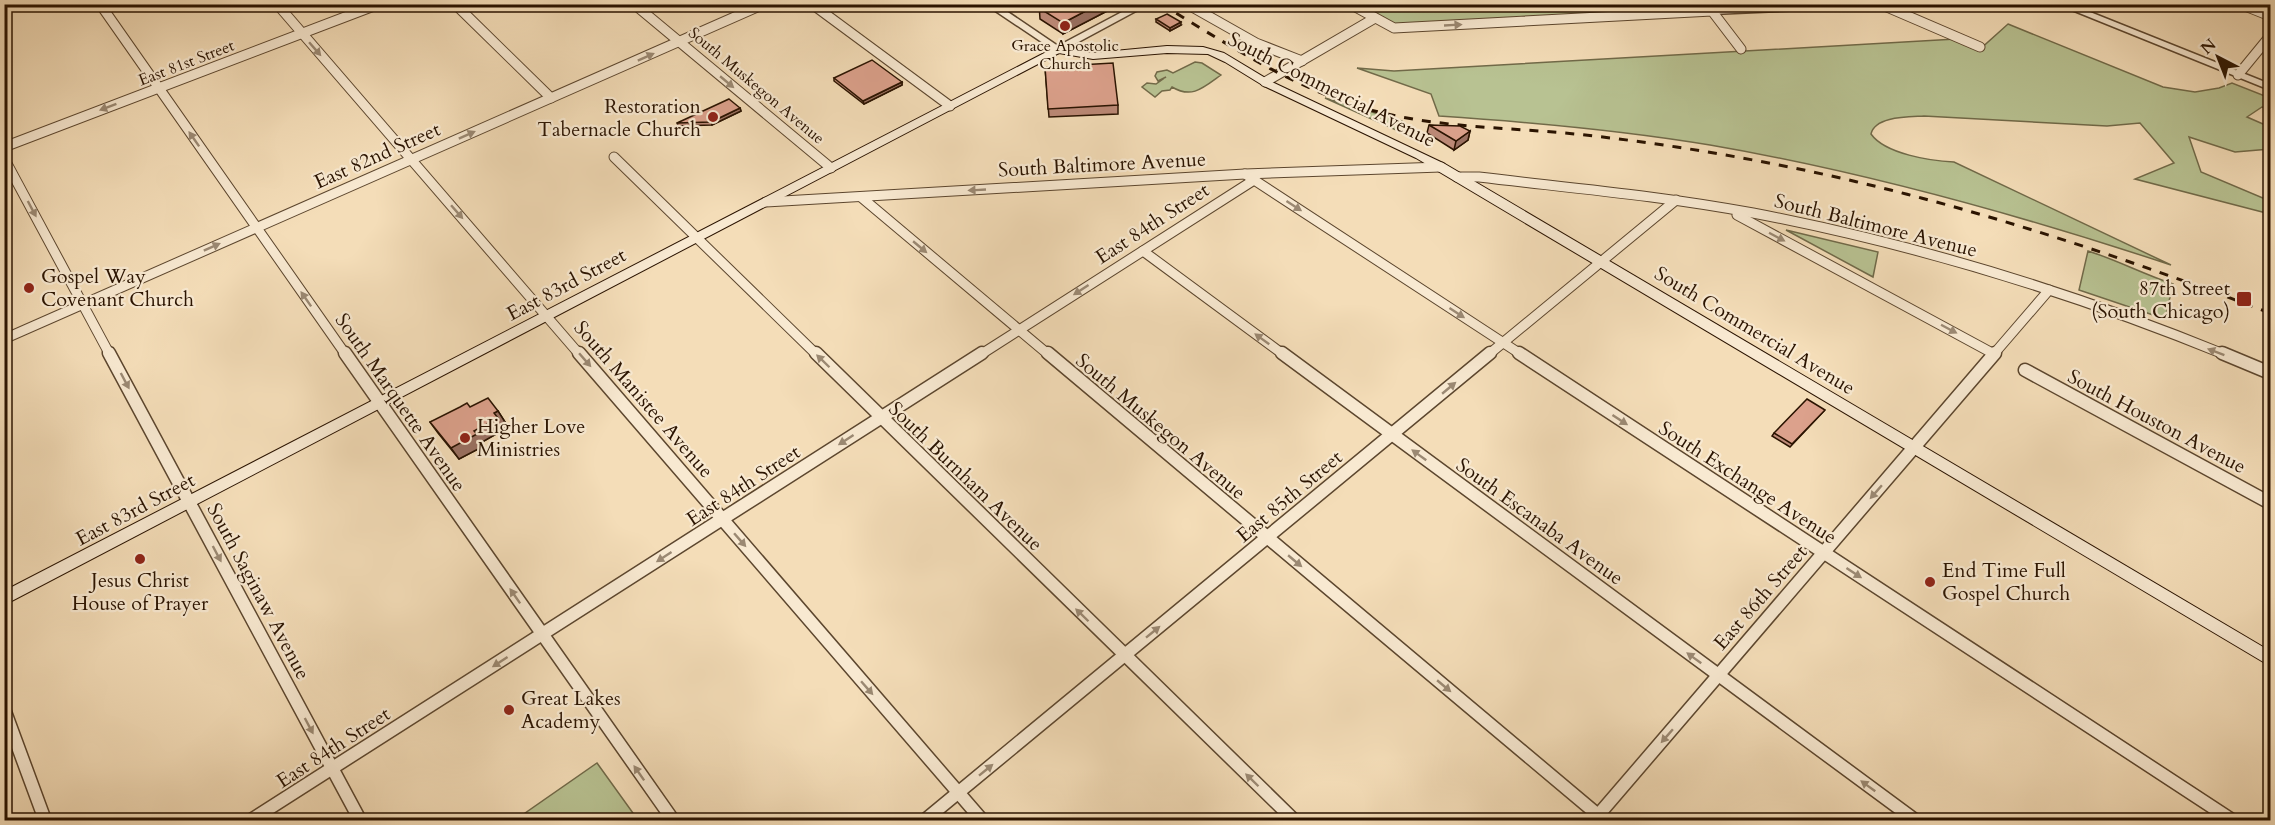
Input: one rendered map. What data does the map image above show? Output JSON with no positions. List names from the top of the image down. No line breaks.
{"streets":{"main road":["South Commercial Avenue","East 83rd Street"],"street":["East 81st Street","South Muskegon Avenue","East 82nd Street","South Baltimore Avenue","East 84th Street","South Manistee Avenue","South Marquette Avenue","South Houston Avenue","South Burnham Avenue","South Exchange Avenue","East 85th Street","South Escanaba Avenue","South Saginaw Avenue","East 86th Street"]},"crossings":[["East 81st Street","South Manistee Avenue"],["East 81st Street","South Marquette Avenue"],["South Muskegon Avenue","East 82nd Street"],["South Muskegon Avenue","South Baltimore Avenue"],["South Muskegon Avenue","East 84th Street"],["South Muskegon Avenue","East 83rd Street"],["South Muskegon Avenue","East 85th Street"],["South Muskegon Avenue","East 86th Street"],["South Commercial Avenue","South Baltimore Avenue"],["South Commercial Avenue","East 83rd Street"],["South Commercial Avenue","East 85th Street"],["South Commercial Avenue","East 86th Street"],["East 82nd Street","South Manistee Avenue"],["East 82nd Street","South Marquette Avenue"],["East 82nd Street","South Saginaw Avenue"],["South Baltimore Avenue","East 84th Street"],["South Baltimore Avenue","East 83rd Street"],["South Baltimore Avenue","South Exchange Avenue"],["South Baltimore Avenue","East 85th Street"],["South Baltimore Avenue","East 86th Street"],["East 84th Street","South Manistee Avenue"],["East 84th Street","South Marquette Avenue"],["East 84th Street","South Burnham Avenue"],["East 84th Street","South Exchange Avenue"],["East 84th Street","South Escanaba Avenue"],["East 84th Street","South Saginaw Avenue"],["East 83rd Street","South Manistee Avenue"],["East 83rd Street","South Marquette Avenue"],["East 83rd Street","South Burnham Avenue"],["East 83rd Street","South Saginaw Avenue"],["South Manistee Avenue","East 85th Street"],["South Burnham Avenue","East 85th Street"],["South Exchange Avenue","East 85th Street"],["South Exchange Avenue","East 86th Street"],["East 85th Street","South Escanaba Avenue"],["South Escanaba Avenue","East 86th Street"]],"one_way":["East 81st Street","South Muskegon Avenue","East 82nd Street","South Baltimore Avenue","East 84th Street","South Manistee Avenue","South Marquette Avenue","South Burnham Avenue","South Exchange Avenue","East 85th Street","South Escanaba Avenue","South Saginaw Avenue","East 86th Street"],"places":{"other":["Grace Apostolic Church","Restoration Tabernacle Church","Gospel Way Covenant Church","Higher Love Ministries","Jesus Christ House of Prayer","End Time Full Gospel Church","Great Lakes Academy"],"transit":["87th Street (South Chicago)"]},"north":"top left"}
